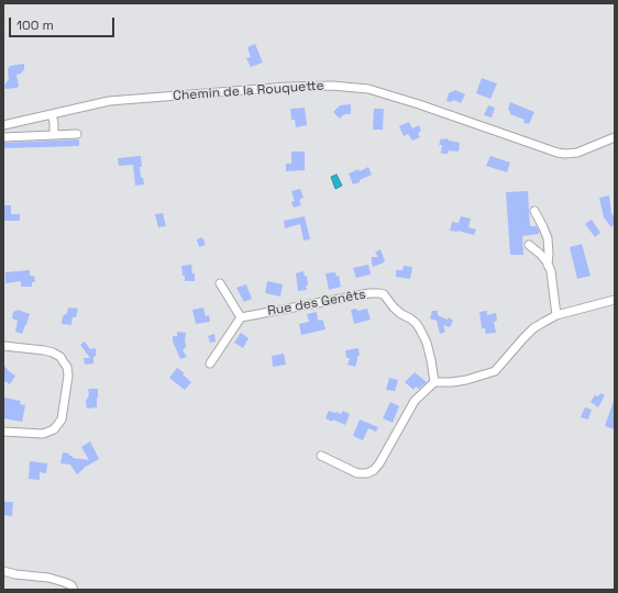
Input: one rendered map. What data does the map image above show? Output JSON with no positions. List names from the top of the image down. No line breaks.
{"streets":{"street":["Chemin de la Rouquette","Rue des Genêts"]},"scale_bar":"100 m"}
